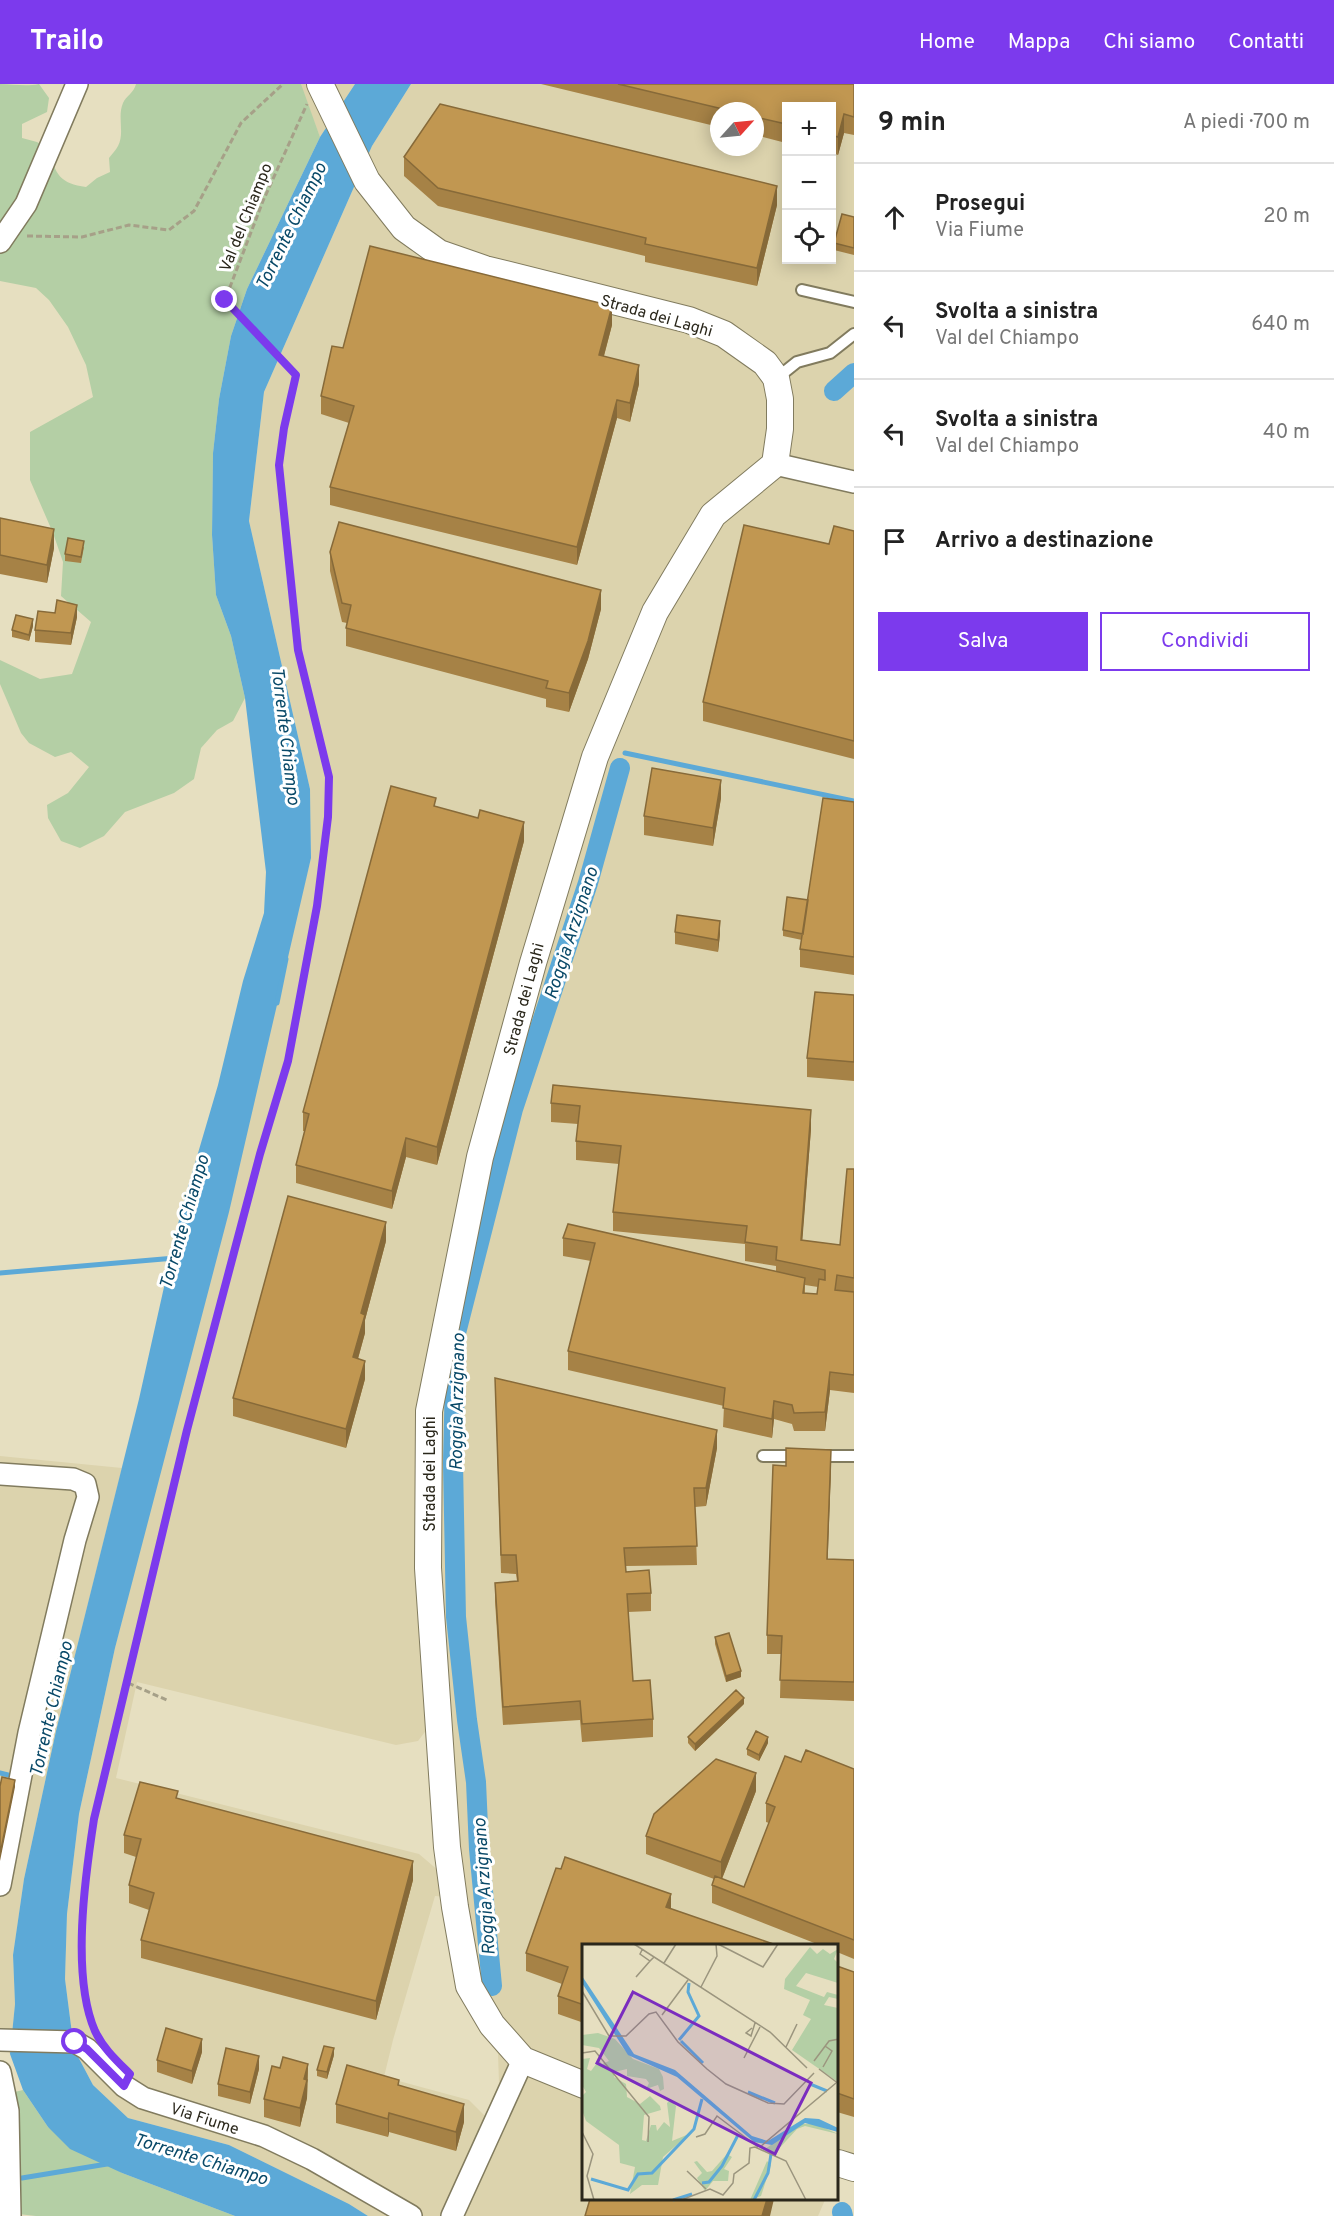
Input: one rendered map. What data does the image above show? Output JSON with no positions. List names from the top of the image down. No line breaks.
{"streets":{"street":["Strada dei Laghi","Via Fiume"],"path":["Val del Chiampo"]},"crossings":[["Val del Chiampo","Strada dei Laghi"]],"water":["Torrente Chiampo","Roggia Arzignano"],"north":"top right","page":{"header":"Trailo","nav":["Home","Mappa","Chi siamo","Contatti"],"heading":["9 min","A piedi · 700 m"],"map_buttons":["+","−"],"list":[["Prosegui","Via Fiume","20 m"],["Svolta a sinistra","Val del Chiampo","640 m"],["Svolta a sinistra","Val del Chiampo","40 m"],"Arrivo a destinazione"],"buttons":["Salva","Condividi"]}}
